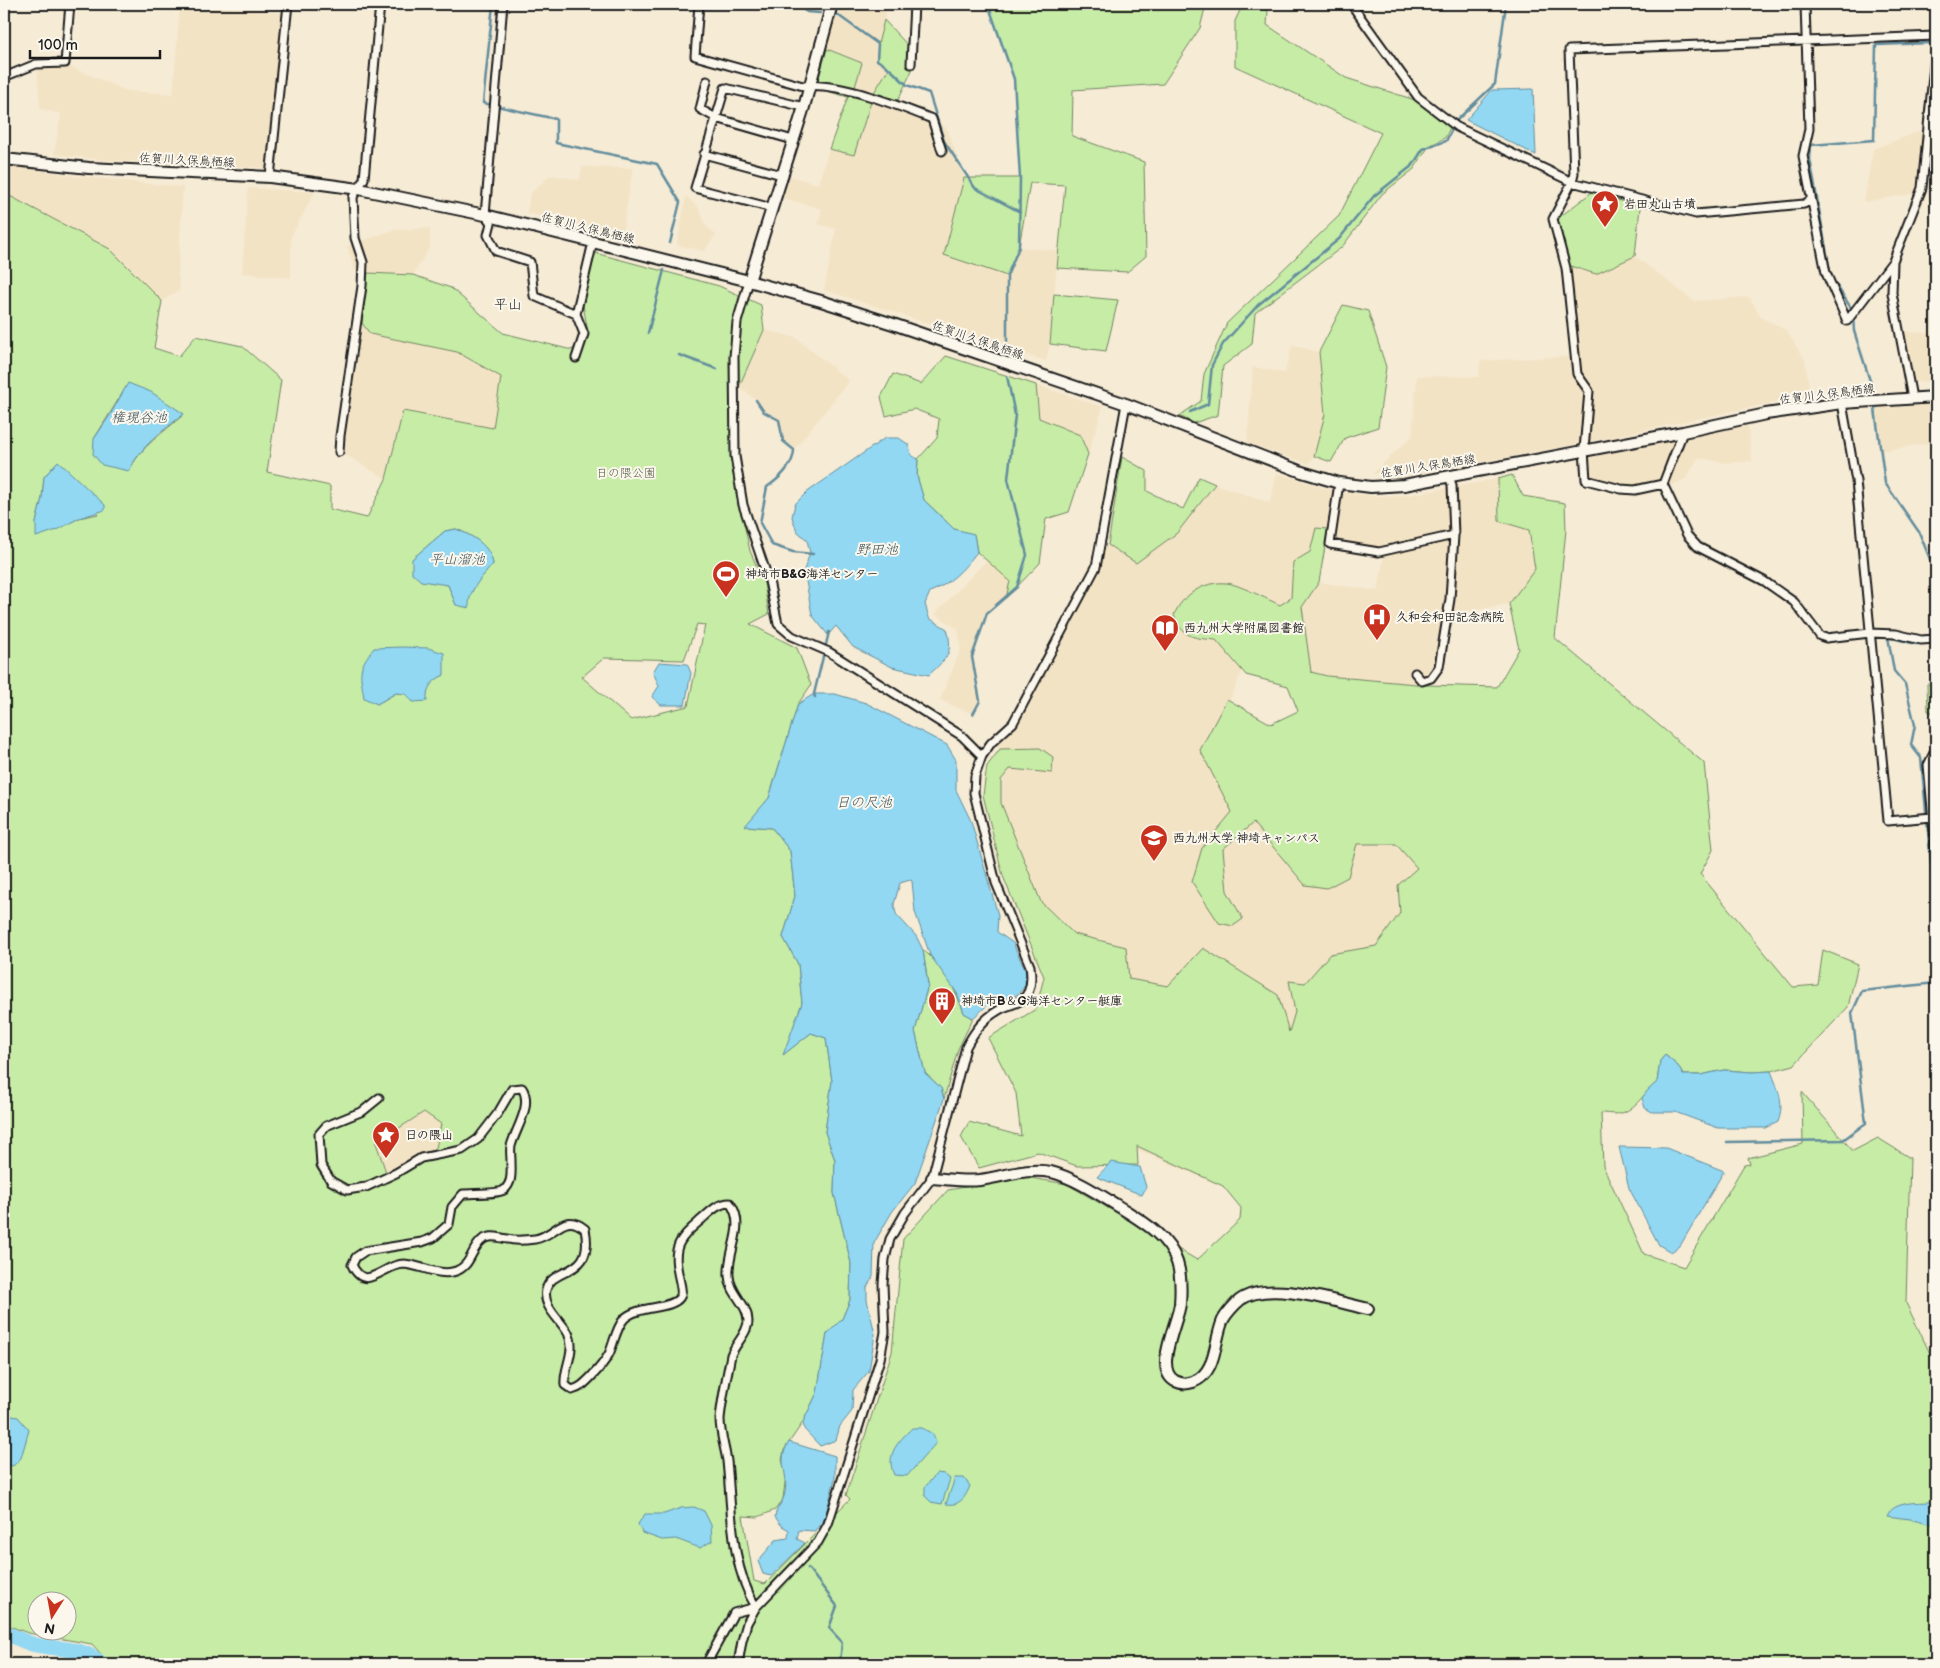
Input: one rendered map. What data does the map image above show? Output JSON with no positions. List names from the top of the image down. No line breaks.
{"streets":{"main road":["佐賀川久保鳥栖線"]},"districts":["平山"],"water":["権現谷池","野田池","平山溜池","日の尺池"],"parks":["日の隈公園"],"places":{"place":["岩田丸山古墳","日の隈山"],"sports":["神埼市B&G海洋センター"],"hospital":["久和会和田記念病院"],"library":["西九州大学附属図書館"],"school or university":["西九州大学 神埼キャンパス"],"building":["神埼市B＆G海洋センター艇庫"]},"scale_bar":"100 m","north":"bottom"}
